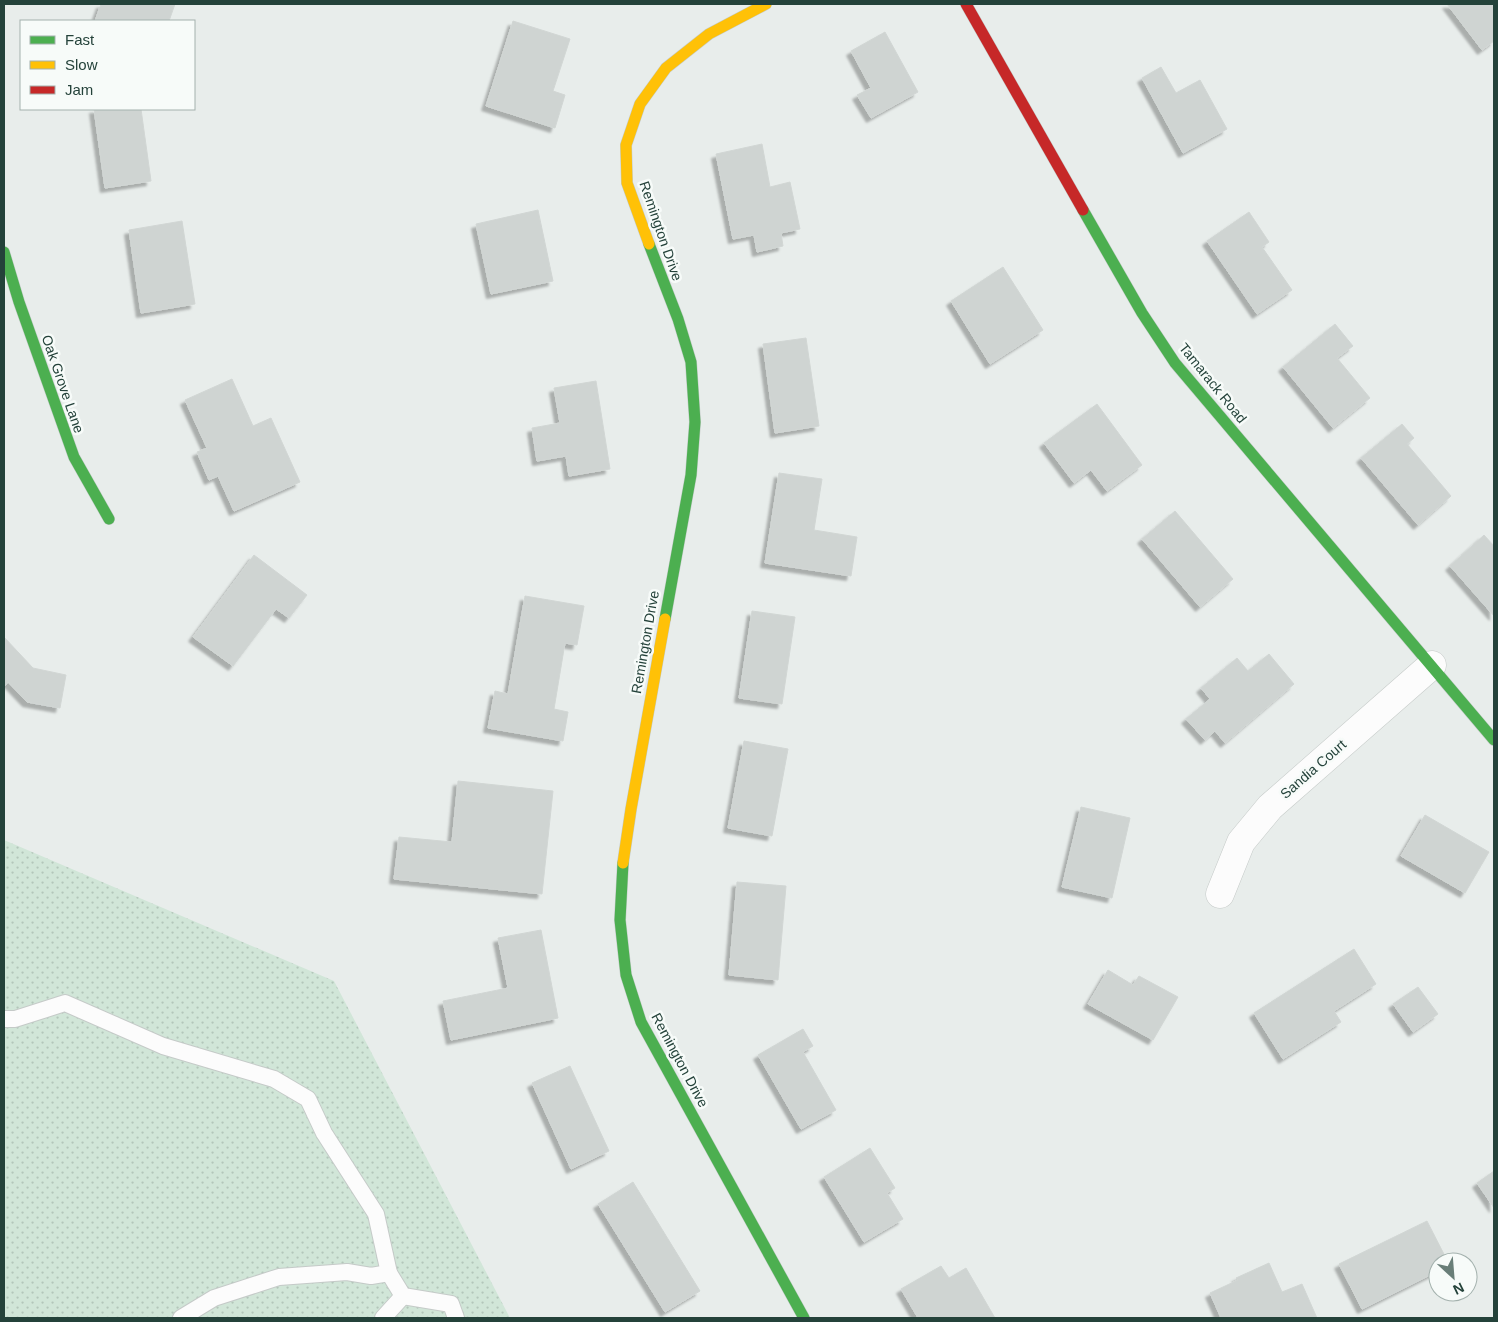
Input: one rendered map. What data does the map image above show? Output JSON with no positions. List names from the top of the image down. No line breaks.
{"streets":{"street":["Remington Drive","Tamarack Road","Oak Grove Lane","Sandia Court"]},"crossings":[["Tamarack Road","Sandia Court"]],"legend":["Fast","Slow","Jam"],"north":"bottom right"}
